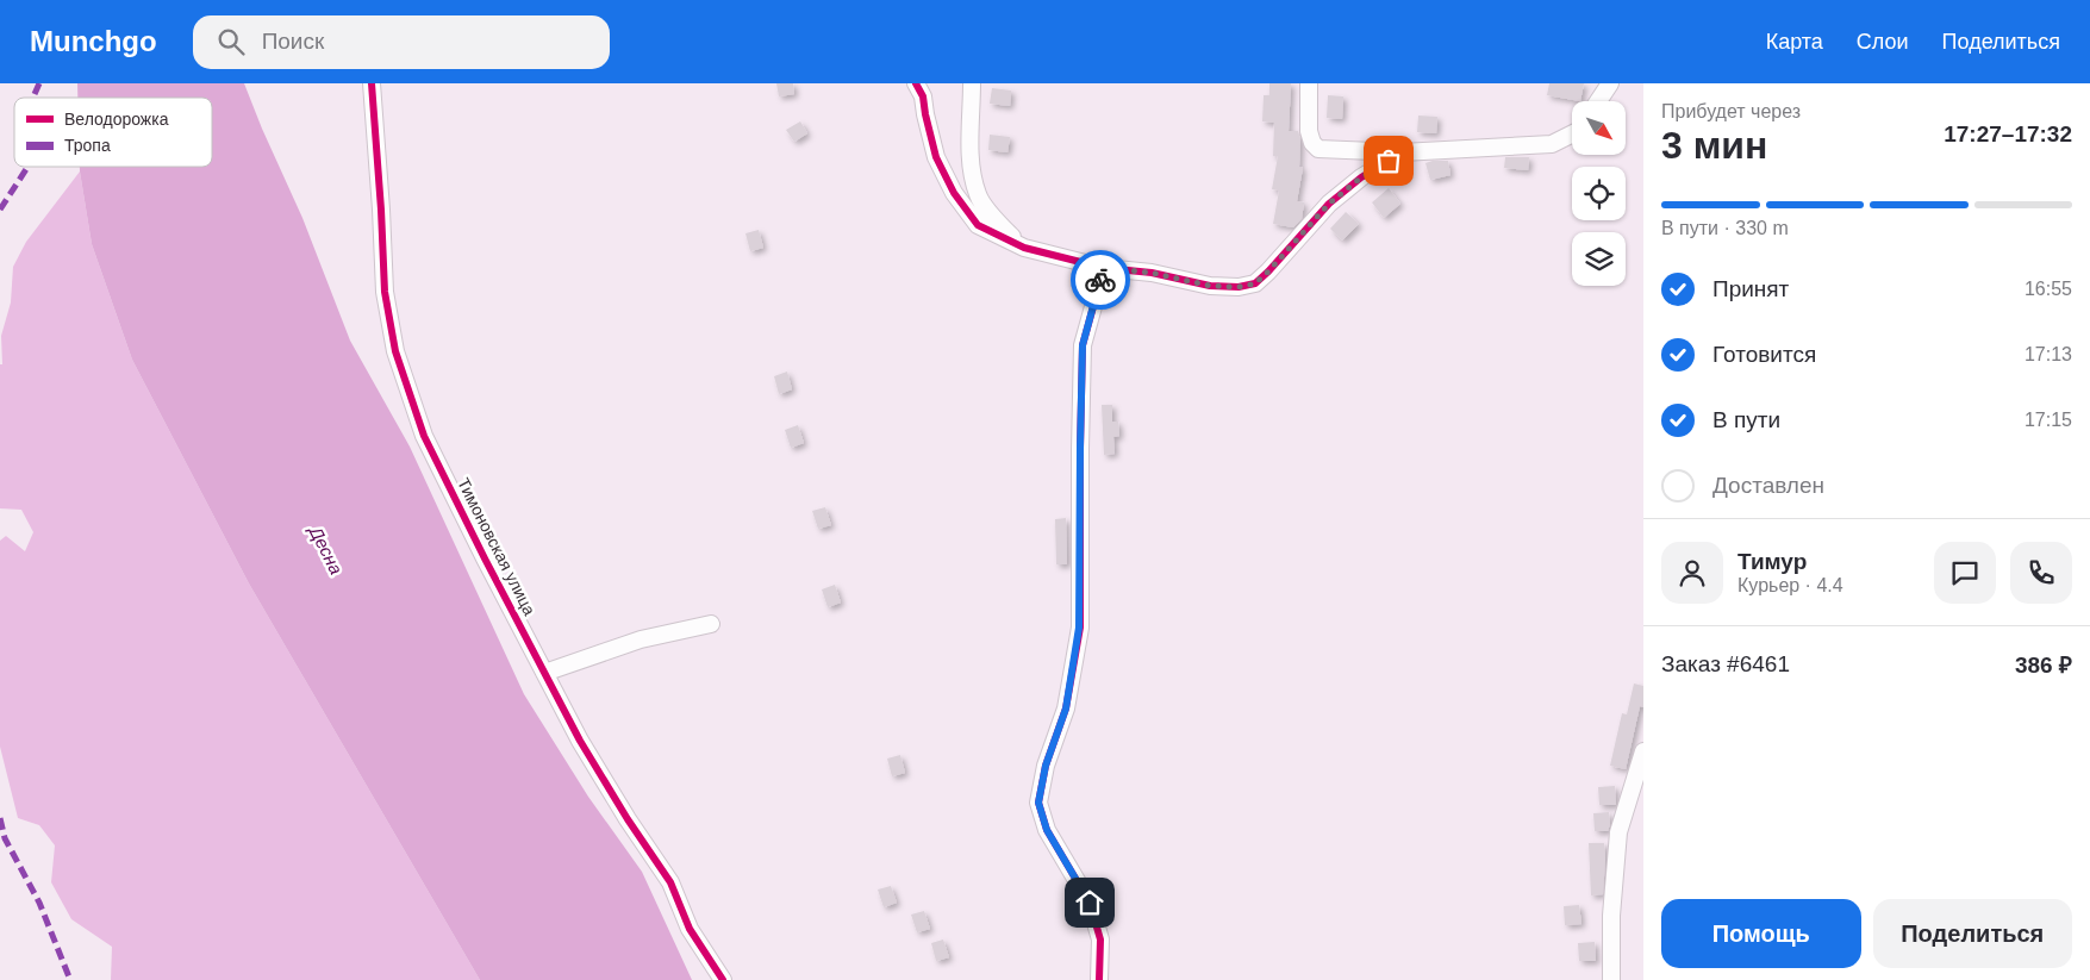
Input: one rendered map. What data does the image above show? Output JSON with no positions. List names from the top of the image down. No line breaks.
{"streets":{"street":["Тимоновская улица"]},"water":["Десна"],"legend":["Велодорожка","Тропа"],"north":"bottom right","page":{"header":"Munchgo","search":"Поиск","nav":["Карта","Слои","Поделиться"],"heading":["3 мин","Прибудет через","17:27–17:32"],"panel":["Тимур","Курьер · 4.4","Заказ #6461","386 ₽"],"bar":"В пути · 330 m","list":[["Принят","16:55"],["Готовится","17:13"],["В пути","17:15"],"Доставлен"],"buttons":["Помощь","Поделиться"]}}
